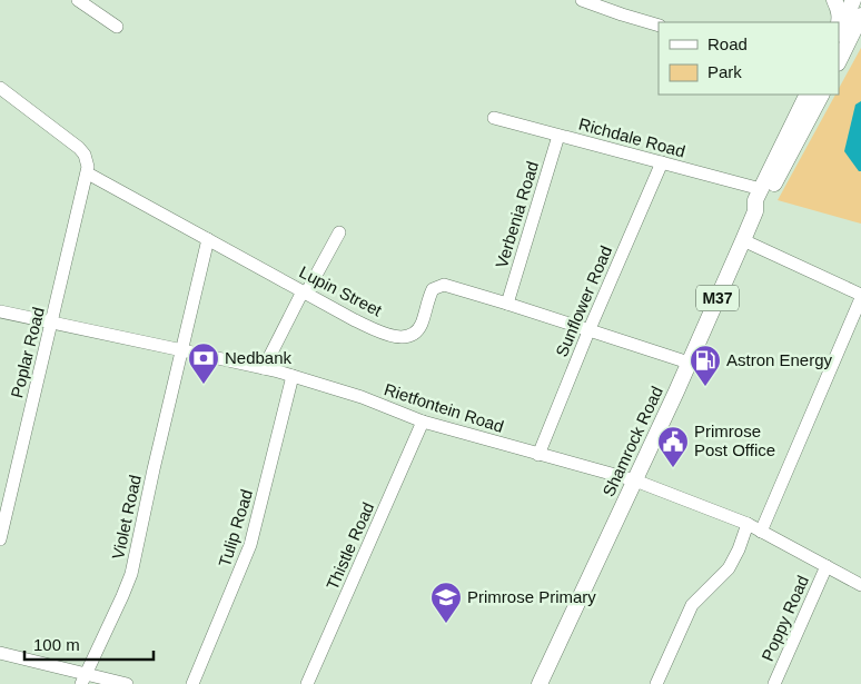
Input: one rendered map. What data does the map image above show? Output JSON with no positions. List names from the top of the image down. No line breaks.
{"streets":{"main road":["M37","Shamrock Road"],"street":["Richdale Road","Verbenia Road","Lupin Street","Sunflower Road","Poplar Road","Rietfontein Road","Violet Road","Tulip Road","Thistle Road","Poppy Road"]},"crossings":[["Richdale Road","Verbenia Road"],["Richdale Road","Sunflower Road"],["Richdale Road","Shamrock Road"],["Verbenia Road","Lupin Street"],["Lupin Street","Sunflower Road"],["Lupin Street","Poplar Road"],["Lupin Street","Shamrock Road"],["Lupin Street","Violet Road"],["Sunflower Road","Rietfontein Road"],["Poplar Road","Rietfontein Road"],["Rietfontein Road","Shamrock Road"],["Rietfontein Road","Violet Road"],["Rietfontein Road","Tulip Road"],["Rietfontein Road","Thistle Road"],["Rietfontein Road","Poppy Road"]],"places":{"bank":["Nedbank"],"fuel station":["Astron Energy"],"public building":["Primrose Post Office"],"school or university":["Primrose Primary"]},"legend":["Road","Park"],"scale_bar":"100 m"}
